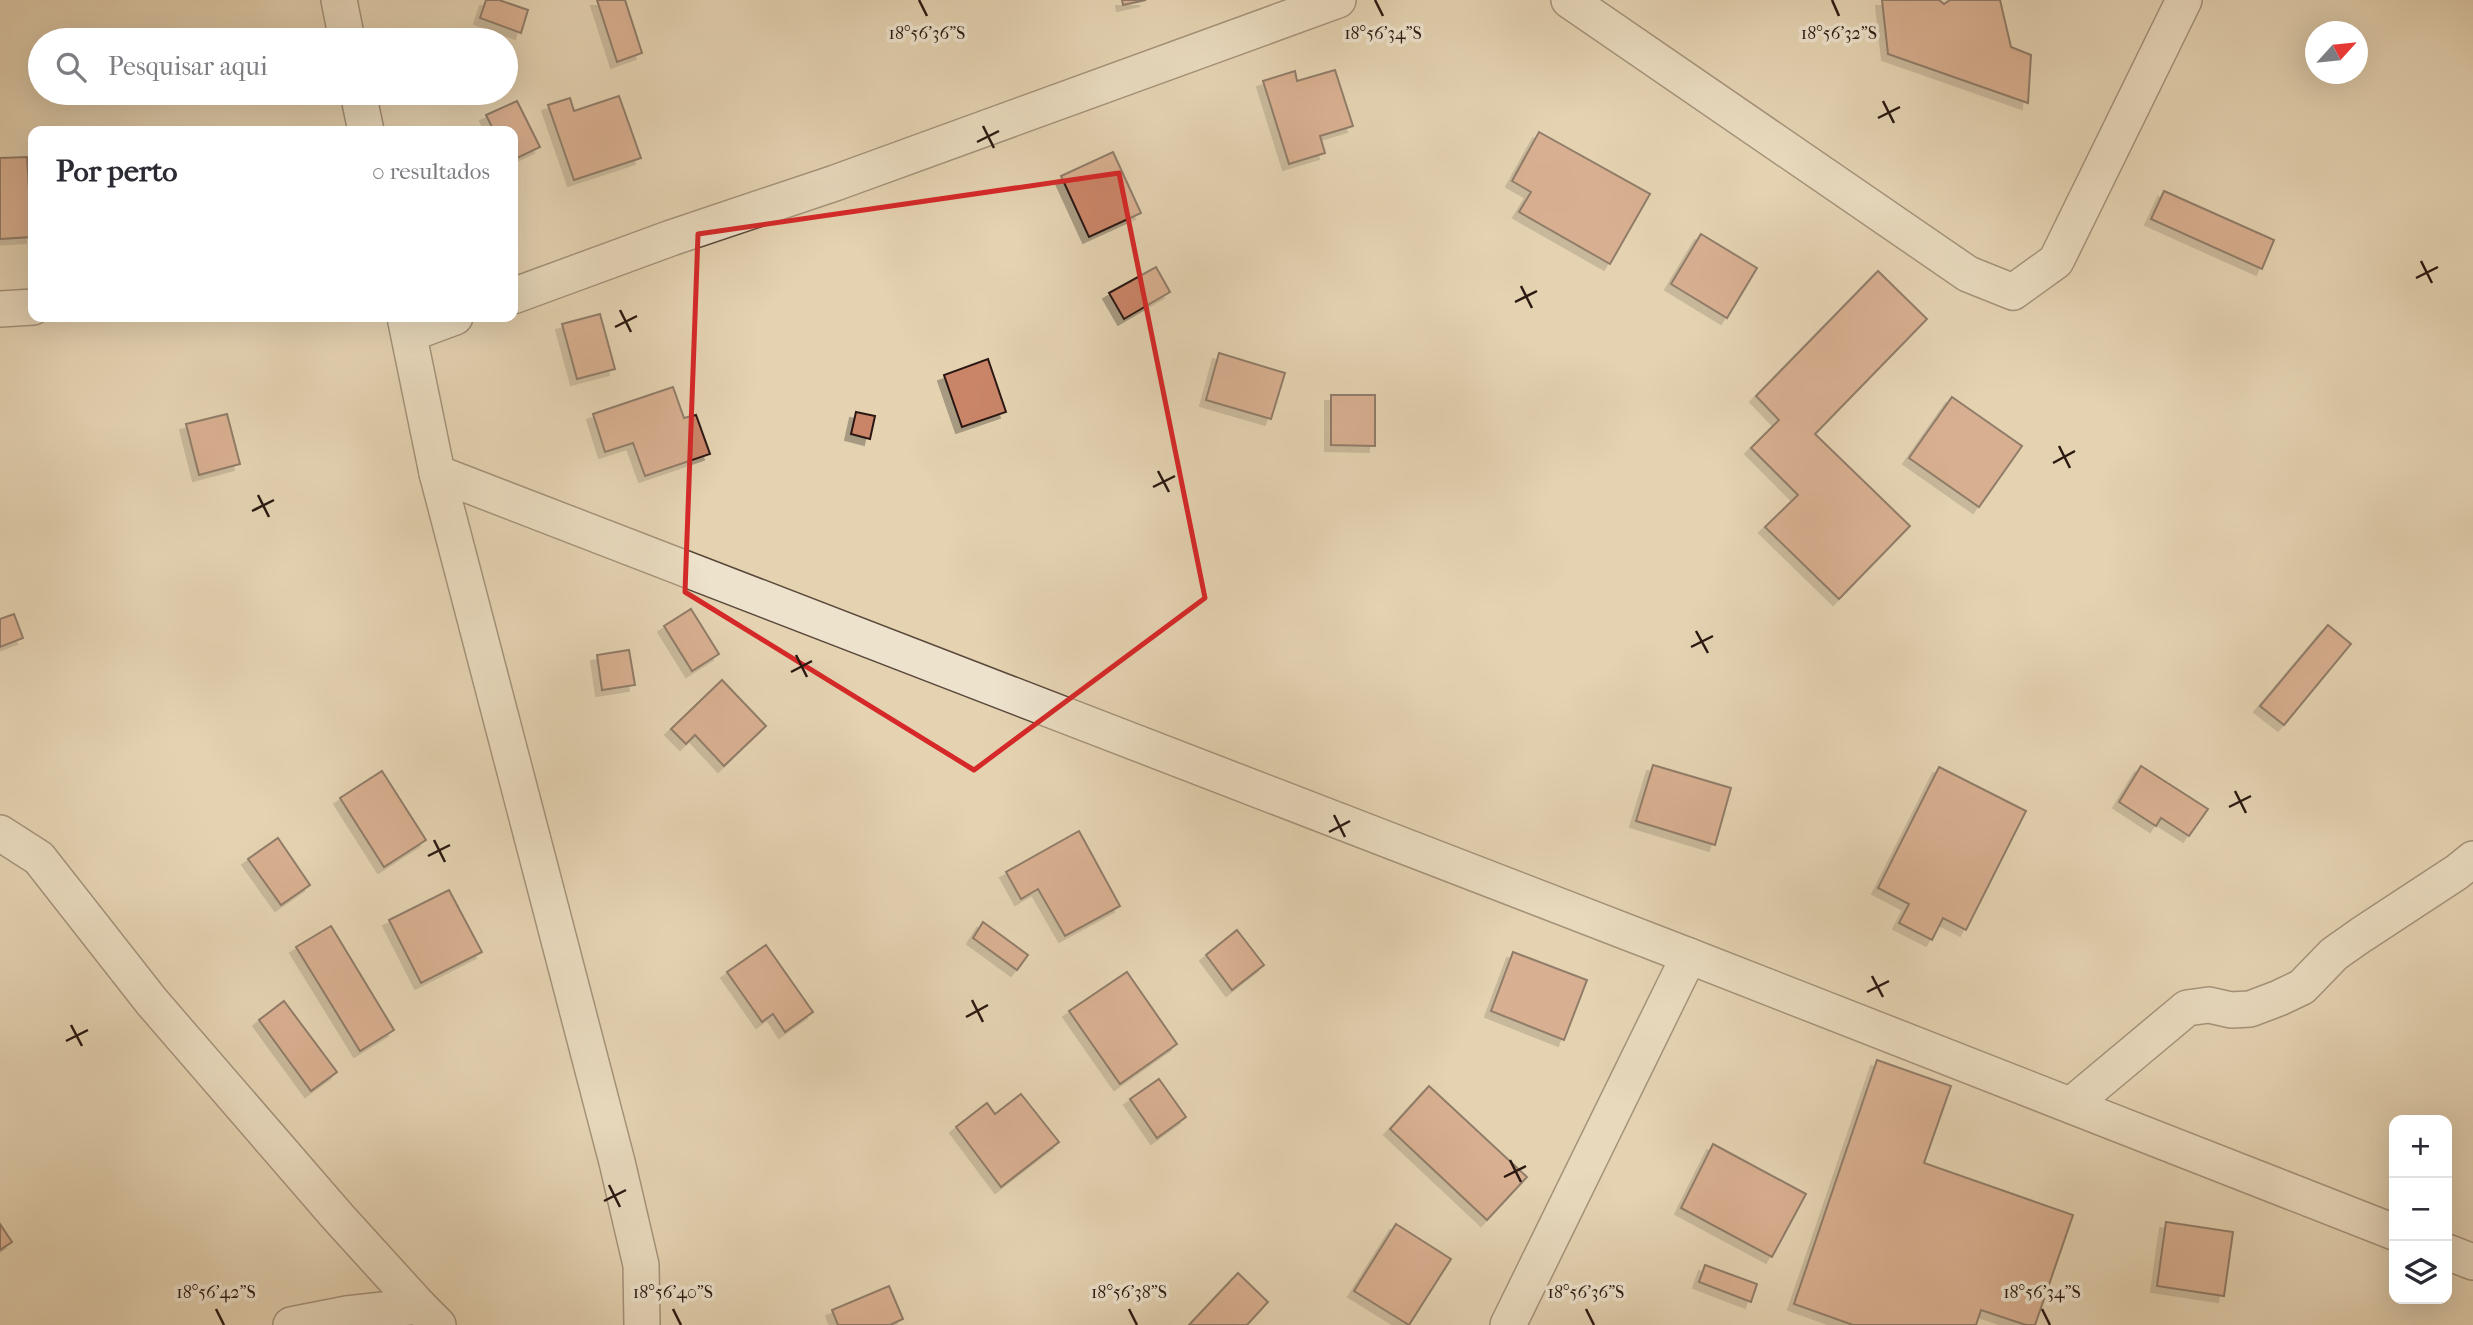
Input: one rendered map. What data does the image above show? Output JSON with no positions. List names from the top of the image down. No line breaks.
{"north":"top right","page":{"search":"Pesquisar aqui","heading":["Por perto","0 resultados"],"map_buttons":["+","−"]},"coordinates":["18°56'36\"S","18°56'34\"S","18°56'32\"S","18°56'42\"S","18°56'40\"S","18°56'38\"S"]}
